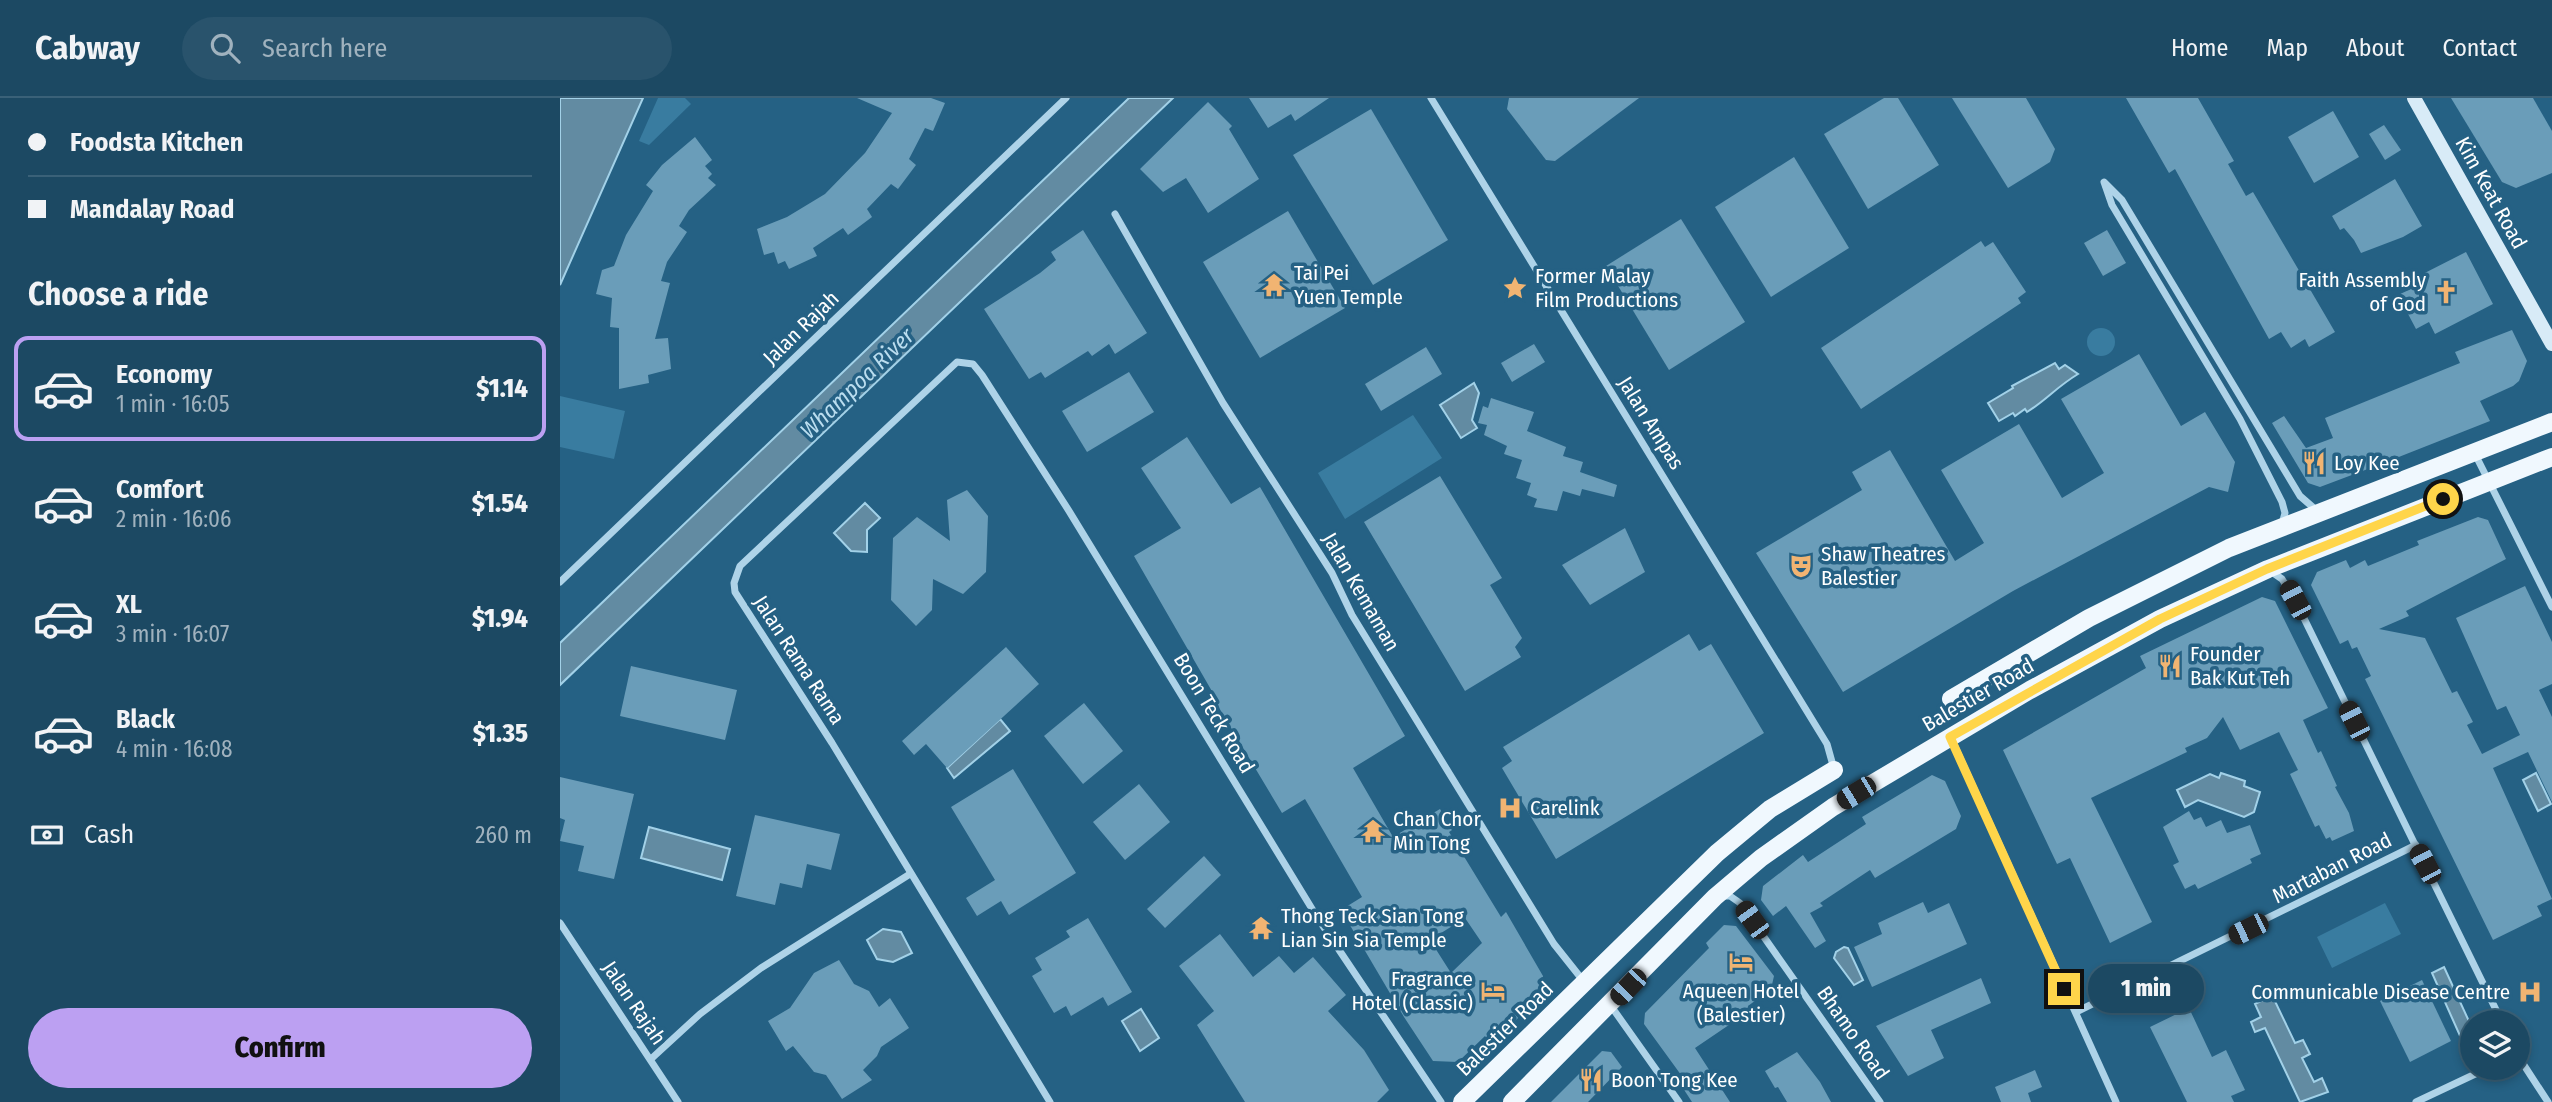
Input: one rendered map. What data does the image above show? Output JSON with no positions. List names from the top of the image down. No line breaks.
{"streets":{"main road":["Balestier Road"],"street":["Kim Keat Road","Jalan Rajah","Jalan Ampas","Jalan Kemaman","Jalan Rama Rama","Boon Teck Road","Martaban Road","Bhamo Road"]},"crossings":[["Jalan Ampas","Balestier Road"],["Jalan Kemaman","Balestier Road"],["Jalan Rama Rama","Boon Teck Road"],["Balestier Road","Martaban Road"],["Balestier Road","Bhamo Road"]],"water":["Whampoa River"],"places":{"temple":["Tai Pei Yuen Temple","Chan Chor Min Tong","Thong Teck Sian Tong Lian Sin Sia Temple"],"place":["Former Malay Film Productions"],"church":["Faith Assembly of God"],"restaurant":["Loy Kee","Founder Bak Kut Teh","Boon Tong Kee"],"theatre":["Shaw Theatres Balestier"],"hospital":["Carelink","Communicable Disease Centre"],"hotel":["Aqueen Hotel (Balestier)","Fragrance Hotel (Classic)"]},"page":{"header":"Cabway","search":"Search here","nav":["Home","Map","About","Contact"],"banner":["Foodsta Kitchen","Mandalay Road"],"heading":"Choose a ride","list":[{"name":"Economy","note":"1 min · 16:05","value":"$1.14"},{"name":"Comfort","note":"2 min · 16:06","value":"$1.54"},{"name":"XL","note":"3 min · 16:07","value":"$1.94"},{"name":"Black","note":"4 min · 16:08","value":"$1.35"}],"pay":["Cash","260 m"],"bubble":"1 min","buttons":"Confirm"}}
